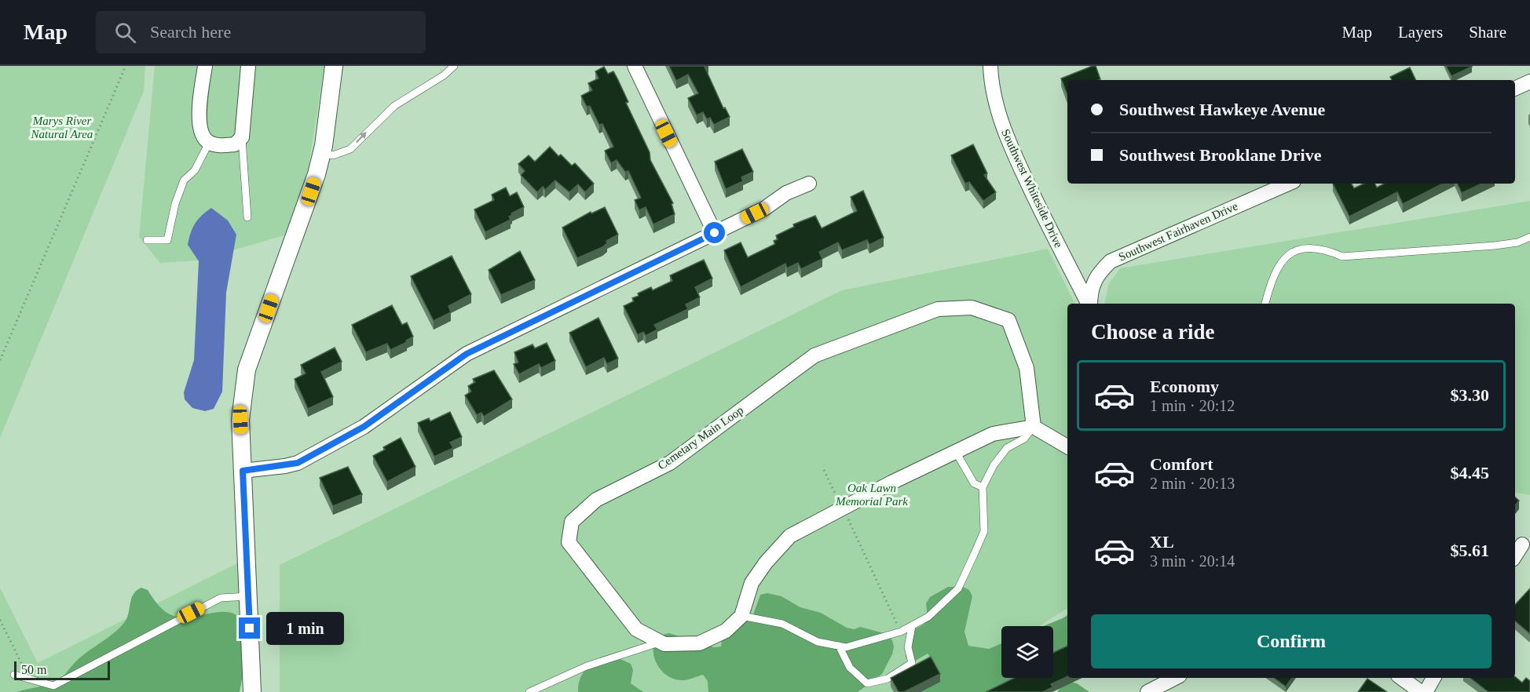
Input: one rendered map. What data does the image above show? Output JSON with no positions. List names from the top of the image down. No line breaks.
{"streets":{"street":["Southwest Whiteside Drive","Southwest Fairhaven Drive","Cemetary Main Loop"]},"parks":["Marys River Natural Area","Oak Lawn Memorial Park"],"scale_bar":"50 m","page":{"header":"Map","search":"Search here","nav":["Map","Layers","Share"],"banner":["Southwest Hawkeye Avenue","Southwest Brooklane Drive"],"heading":"Choose a ride","list":[{"name":"Economy","note":"1 min · 20:12","value":"$3.30"},{"name":"Comfort","note":"2 min · 20:13","value":"$4.45"},{"name":"XL","note":"3 min · 20:14","value":"$5.61"}],"buttons":"Confirm","bubble":"1 min","scale":"50 m"}}
